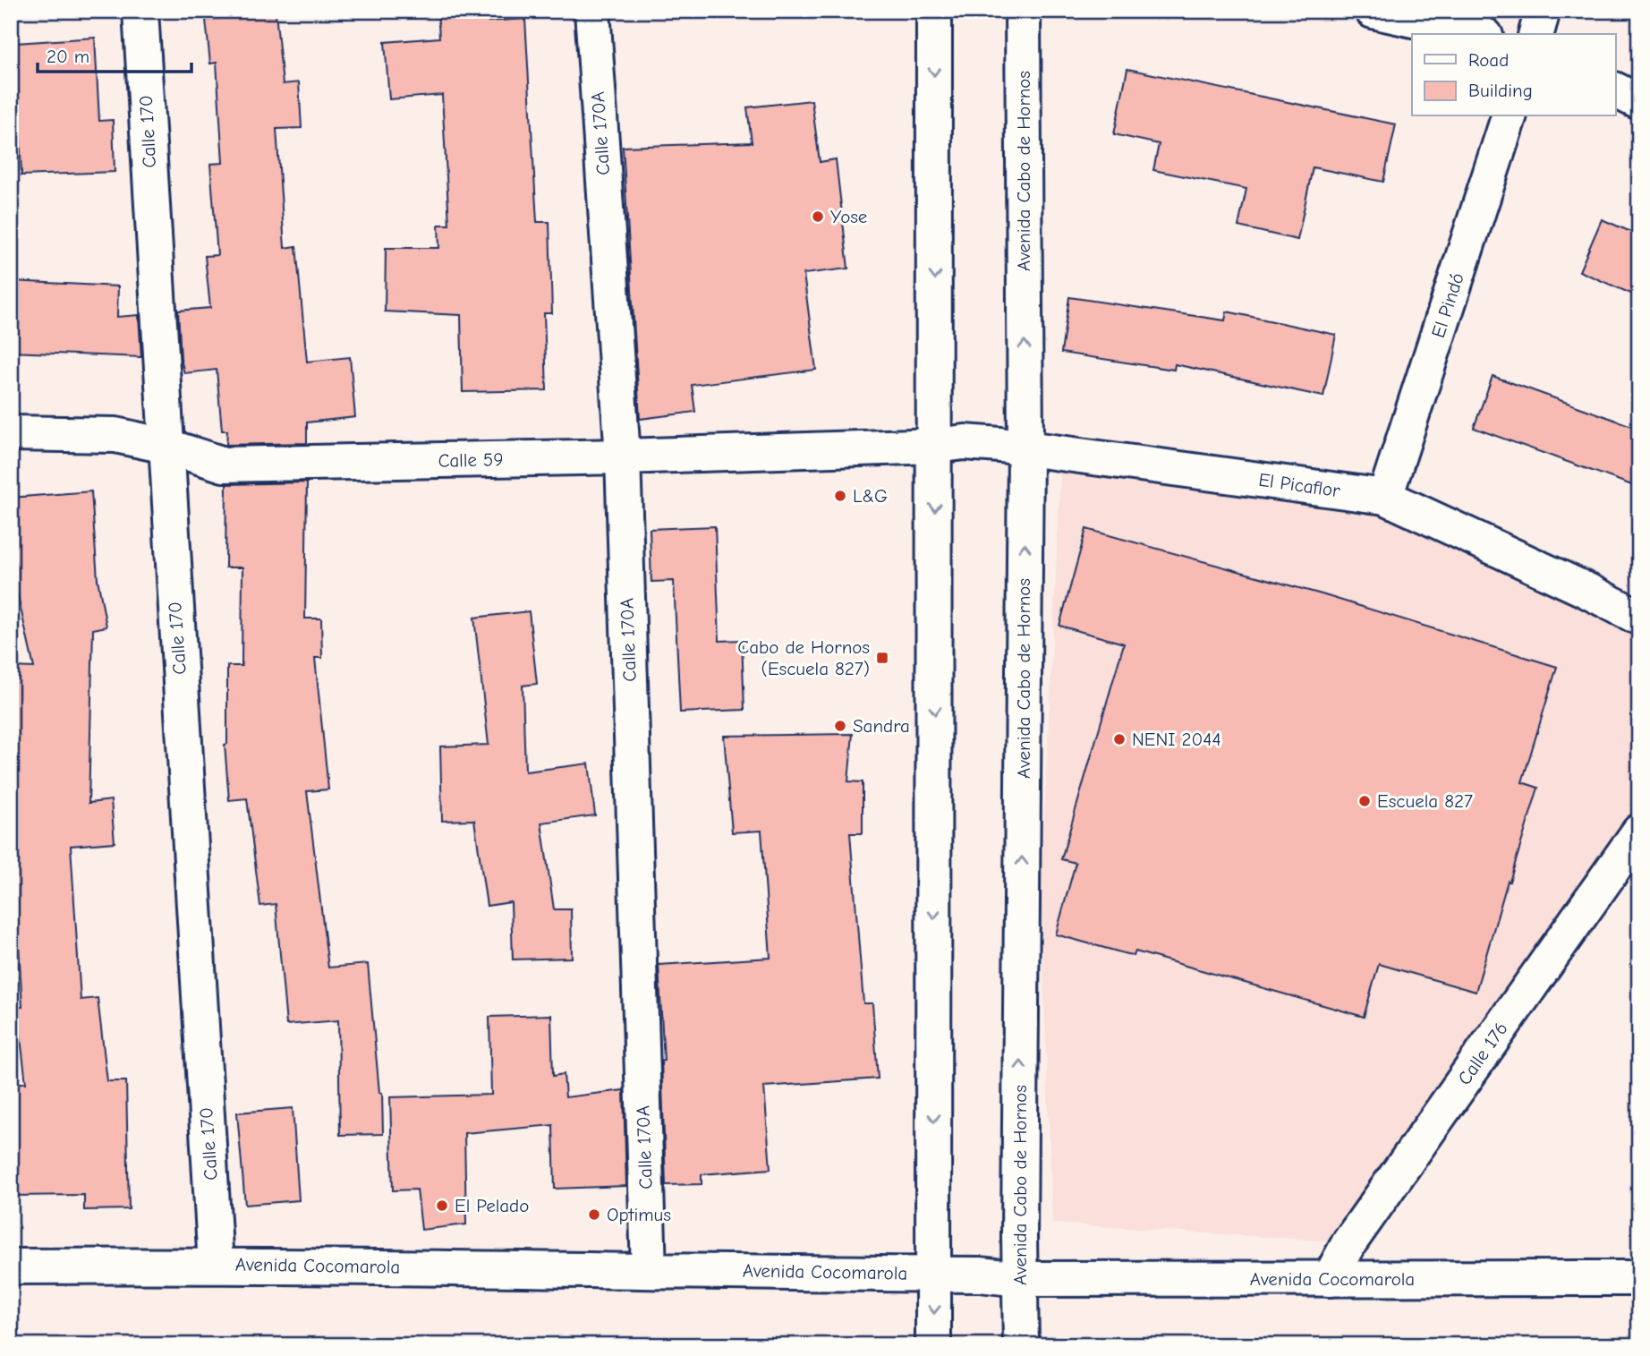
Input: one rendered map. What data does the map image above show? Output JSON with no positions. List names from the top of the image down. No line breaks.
{"streets":{"street":["Calle 170","Calle 170A","Avenida Cabo de Hornos","El Pindó","Calle 59","El Picaflor","Calle 176","Avenida Cocomarola"]},"crossings":[["Calle 170","Calle 59"],["Calle 170","Avenida Cocomarola"],["Calle 170A","Calle 59"],["Calle 170A","Avenida Cocomarola"],["Avenida Cabo de Hornos","El Picaflor"],["Avenida Cabo de Hornos","Avenida Cocomarola"],["El Pindó","El Picaflor"],["Calle 59","El Picaflor"],["Calle 176","Avenida Cocomarola"]],"places":{"other":["Yose","L&G","Sandra","NENI 2044","Escuela 827","El Pelado","Optimus"],"transit":["Cabo de Hornos (Escuela 827)"]},"legend":["Road","Building"],"scale_bar":"20 m"}
